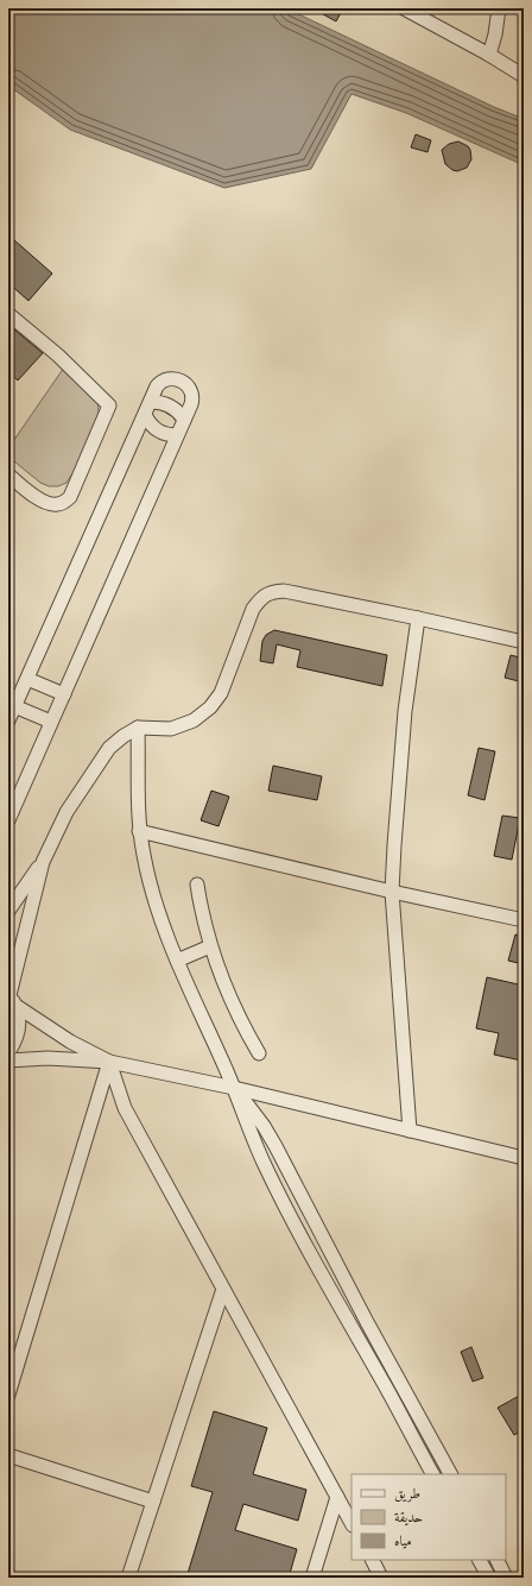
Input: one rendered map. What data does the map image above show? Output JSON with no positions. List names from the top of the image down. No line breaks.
{"legend":["طريق","حديقة","مياه"]}
